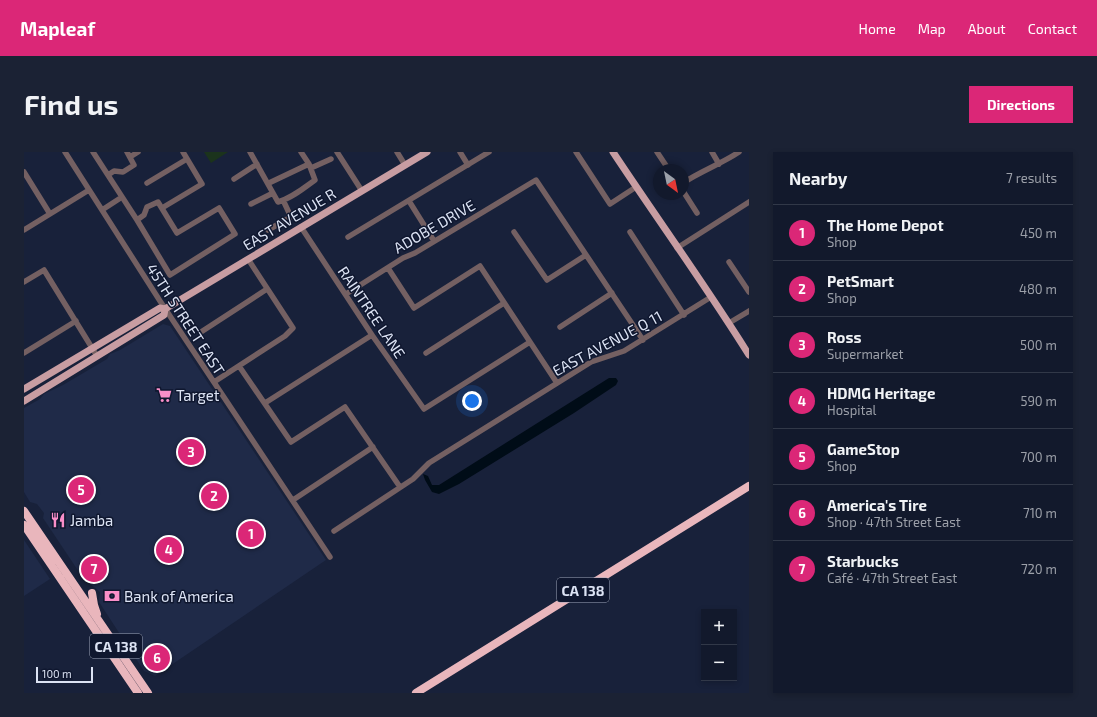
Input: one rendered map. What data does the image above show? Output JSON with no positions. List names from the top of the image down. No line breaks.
{"streets":{"highway":["CA 138"],"main road":["EAST AVENUE R"],"street":["ADOBE DRIVE","RAINTREE LANE","45TH STREET EAST","EAST AVENUE Q 11"]},"crossings":[["EAST AVENUE R","RAINTREE LANE"],["EAST AVENUE R","45TH STREET EAST"],["ADOBE DRIVE","RAINTREE LANE"]],"places":{"supermarket":["Target"],"restaurant":["Jamba"],"bank":["Bank of America"]},"scale_bar":"100 m","north":"bottom right","page":{"header":"Mapleaf","nav":["Home","Map","About","Contact"],"buttons":"Directions","title":"Find us","heading":["Nearby","7 results"],"list":[{"mark":"1","name":"The Home Depot","note":"Shop","value":"450 m"},{"mark":"2","name":"PetSmart","note":"Shop","value":"480 m"},{"mark":"3","name":"Ross","note":"Supermarket","value":"500 m"},{"mark":"4","name":"HDMG Heritage","note":"Hospital","value":"590 m"},{"mark":"5","name":"GameStop","note":"Shop","value":"700 m"},{"mark":"6","name":"America's Tire","note":"Shop · 47th Street East","value":"710 m"},{"mark":"7","name":"Starbucks","note":"Café · 47th Street East","value":"720 m"}],"pins":["3","5","2","1","4","7","6"],"map_buttons":["+","−"],"scale":"100 m"}}
